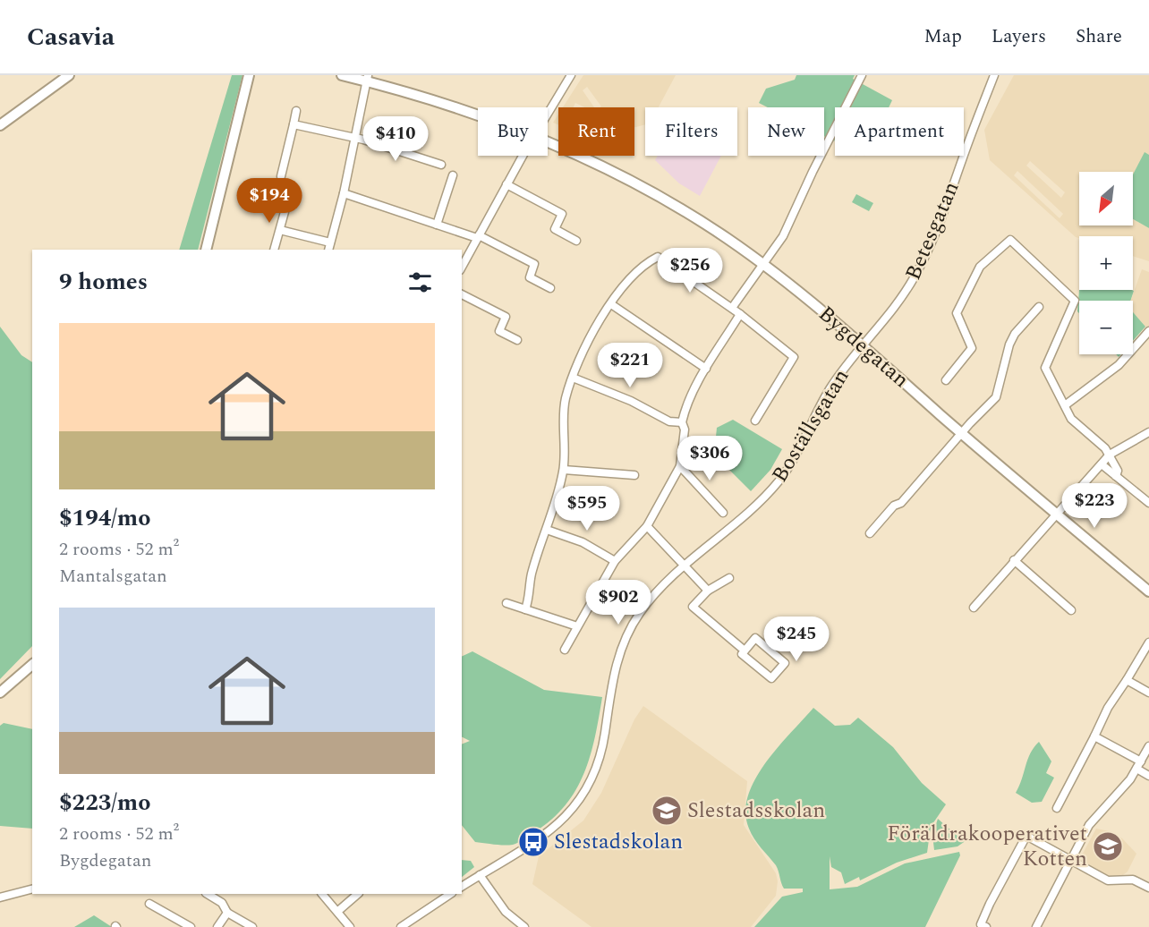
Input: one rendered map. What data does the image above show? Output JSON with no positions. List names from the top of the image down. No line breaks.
{"streets":{"street":["Betesgatan","Bygdegatan","Boställsgatan"]},"crossings":[["Betesgatan","Bygdegatan"],["Betesgatan","Boställsgatan"],["Bygdegatan","Boställsgatan"]],"places":{"school or university":["Slestadsskolan","Föräldrakooperativet Kotten"],"bus stop":["Slestadskolan"]},"north":"bottom left","page":{"header":"Casavia","nav":["Map","Layers","Share"],"chip":["Buy","Rent","Filters","New","Apartment"],"price":["$410","$194","$256","$221","$306","$223","$595","$902","$245"],"map_buttons":["+","−"],"heading":"9 homes","list":[{"name":"$194/mo","note":"2 rooms · 52 m² · Mantalsgatan"},{"name":"$223/mo","note":"2 rooms · 52 m² · Bygdegatan"}]}}
